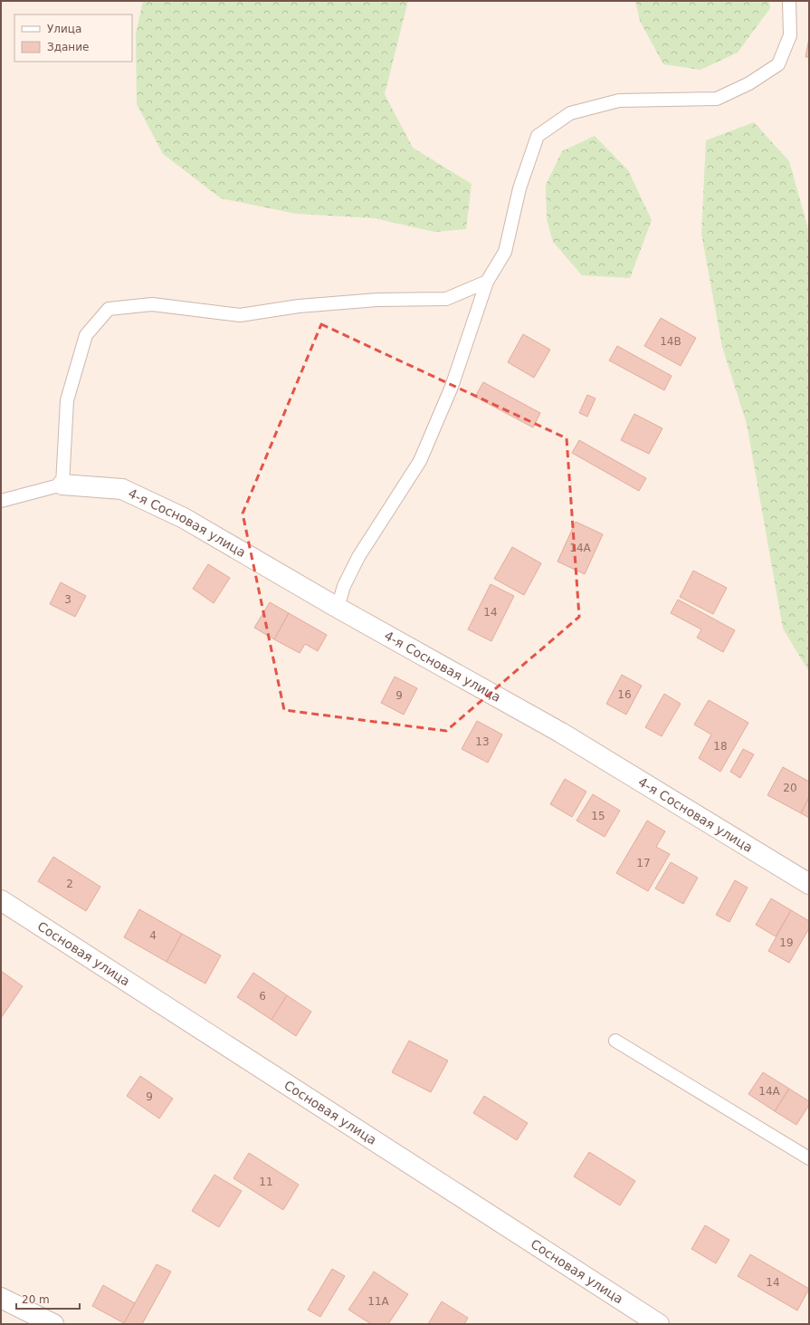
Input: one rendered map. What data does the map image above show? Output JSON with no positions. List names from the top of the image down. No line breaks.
{"streets":{"street":["4-я Сосновая улица","Сосновая улица"]},"house_numbers":["14В","14А","3","14","16","9","13","18","20","15","17","2","4","19","6","14А","9","11","14","11А"],"legend":["Улица","Здание"],"scale_bar":"20 m"}
